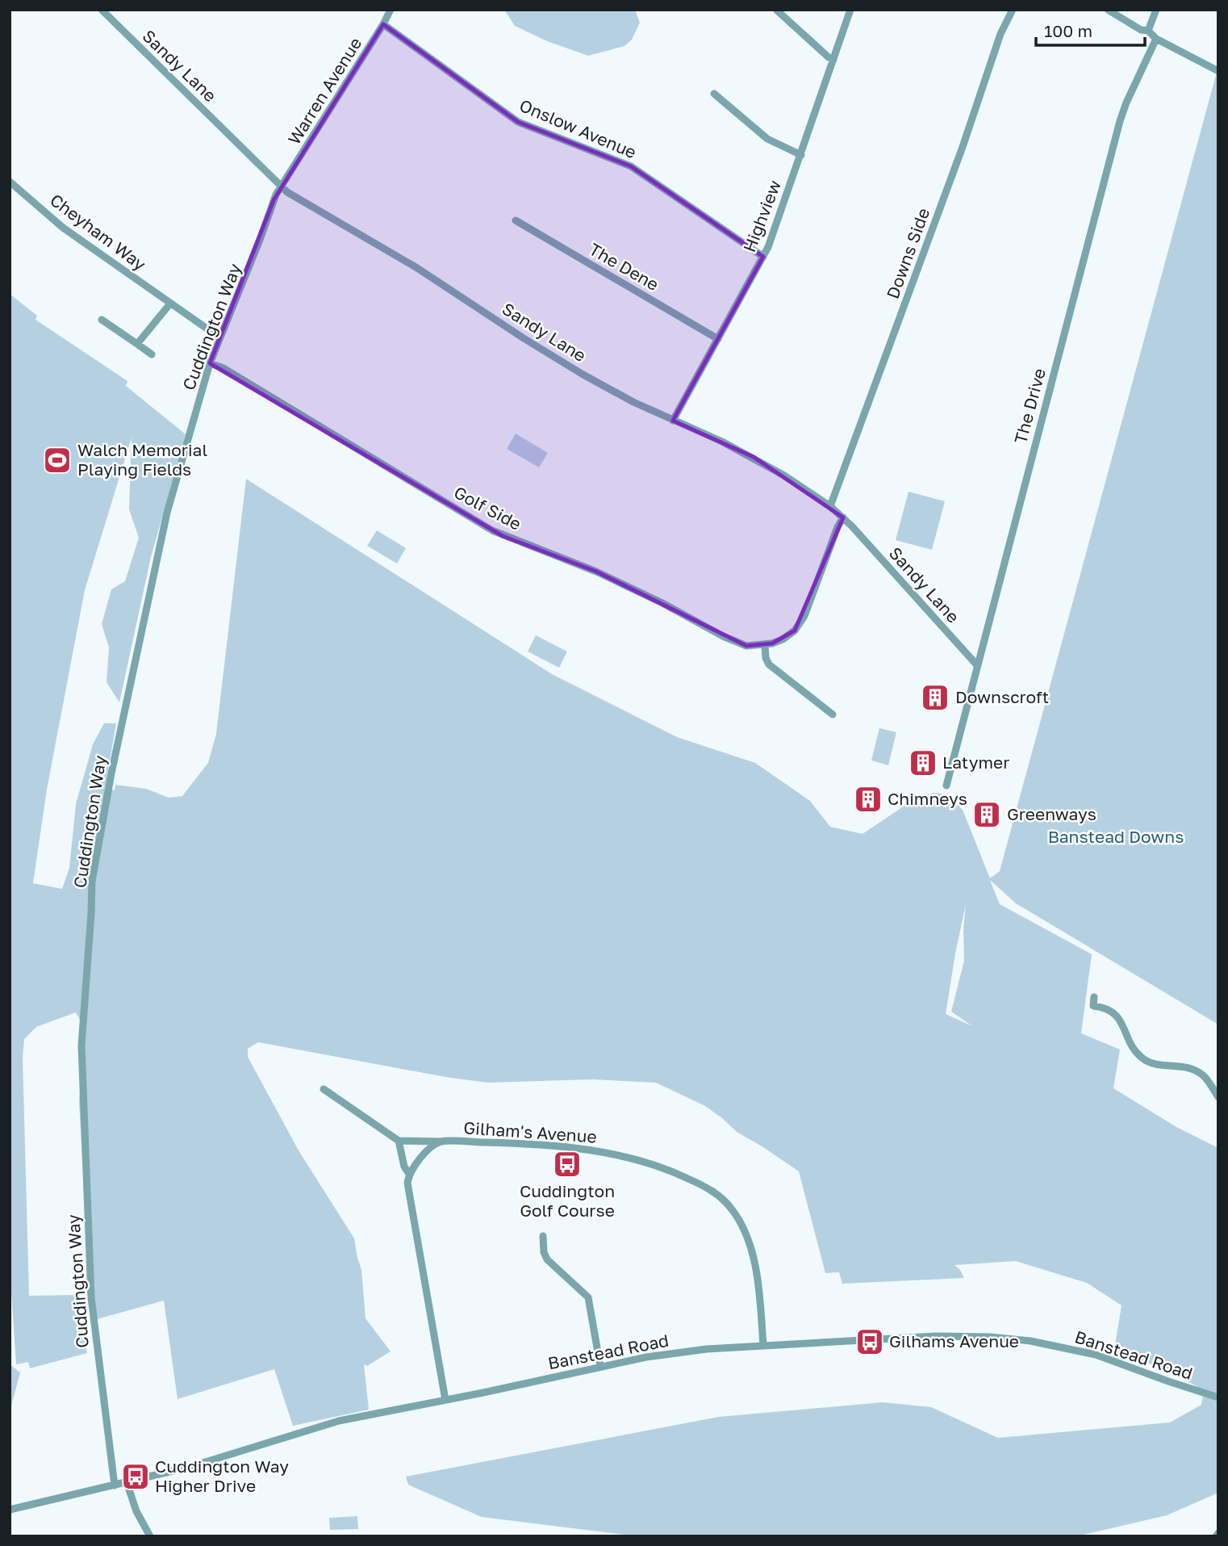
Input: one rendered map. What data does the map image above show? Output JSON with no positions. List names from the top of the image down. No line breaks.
{"streets":{"street":["Sandy Lane","Warren Avenue","Onslow Avenue","Highview","Cheyham Way","Downs Side","The Dene","Cuddington Way","The Drive","Golf Side","Gilham's Avenue","Banstead Road"]},"crossings":[["Sandy Lane","Warren Avenue"],["Sandy Lane","Highview"],["Sandy Lane","Downs Side"],["Sandy Lane","Cuddington Way"],["Sandy Lane","The Drive"],["Sandy Lane","Golf Side"],["Warren Avenue","Onslow Avenue"],["Warren Avenue","Cuddington Way"],["Onslow Avenue","Highview"],["Highview","The Dene"],["Cheyham Way","Cuddington Way"],["Cuddington Way","Golf Side"],["Cuddington Way","Banstead Road"],["Gilham's Avenue","Banstead Road"]],"parks":["Banstead Downs"],"places":{"sports":["Walch Memorial Playing Fields"],"building":["Downscroft","Latymer","Chimneys","Greenways"],"bus stop":["Cuddington Golf Course","Gilhams Avenue","Cuddington Way Higher Drive"]},"scale_bar":"100 m"}
